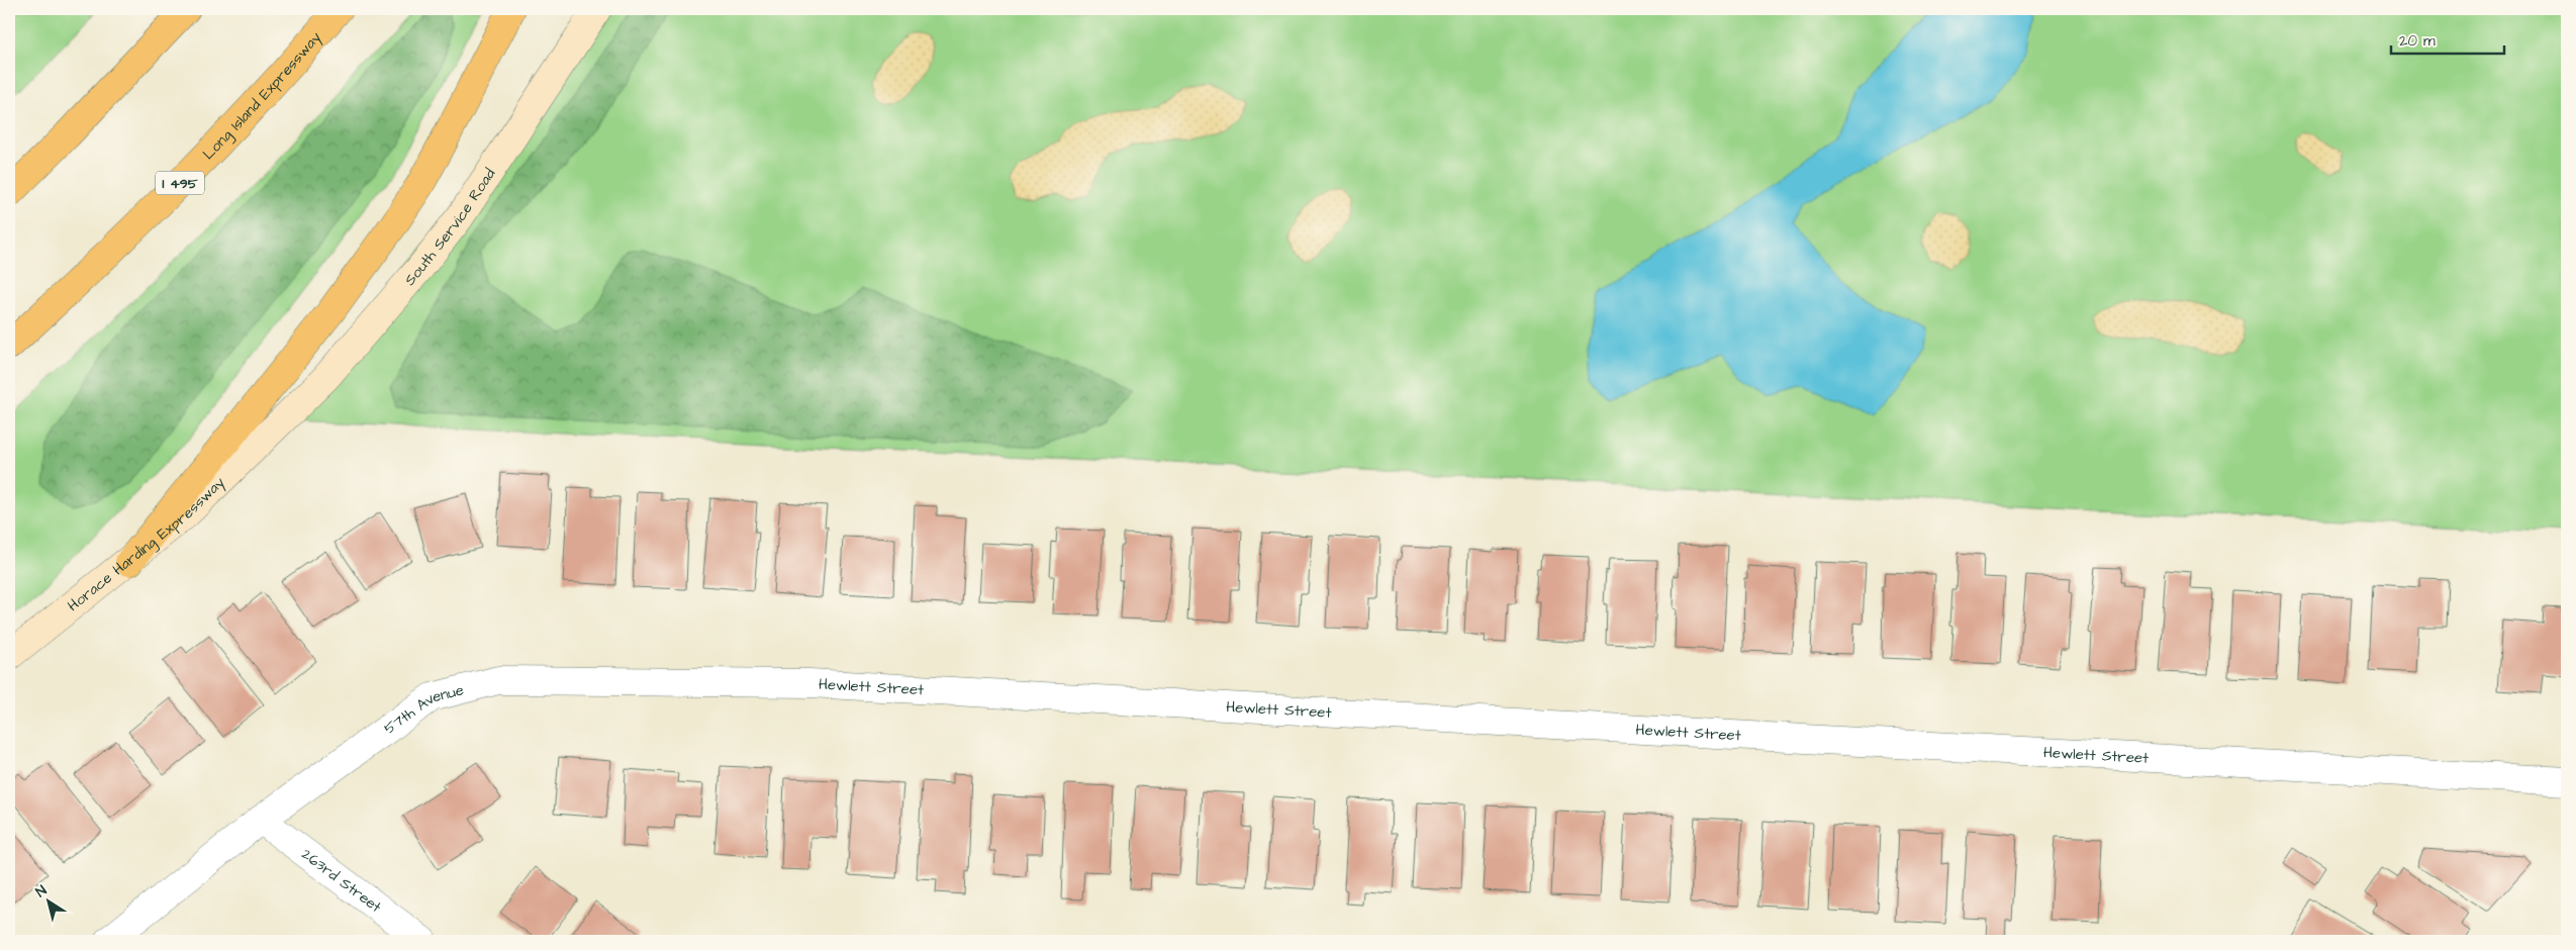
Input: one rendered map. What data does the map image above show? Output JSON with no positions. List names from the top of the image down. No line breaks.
{"streets":{"highway":["Long Island Expressway","I 495"],"main road":["South Service Road","Horace Harding Expressway"],"street":["Hewlett Street","57th Avenue","263rd Street"]},"crossings":[["South Service Road","Horace Harding Expressway"],["Hewlett Street","57th Avenue"],["57th Avenue","263rd Street"]],"scale_bar":"20 m","north":"top left"}
